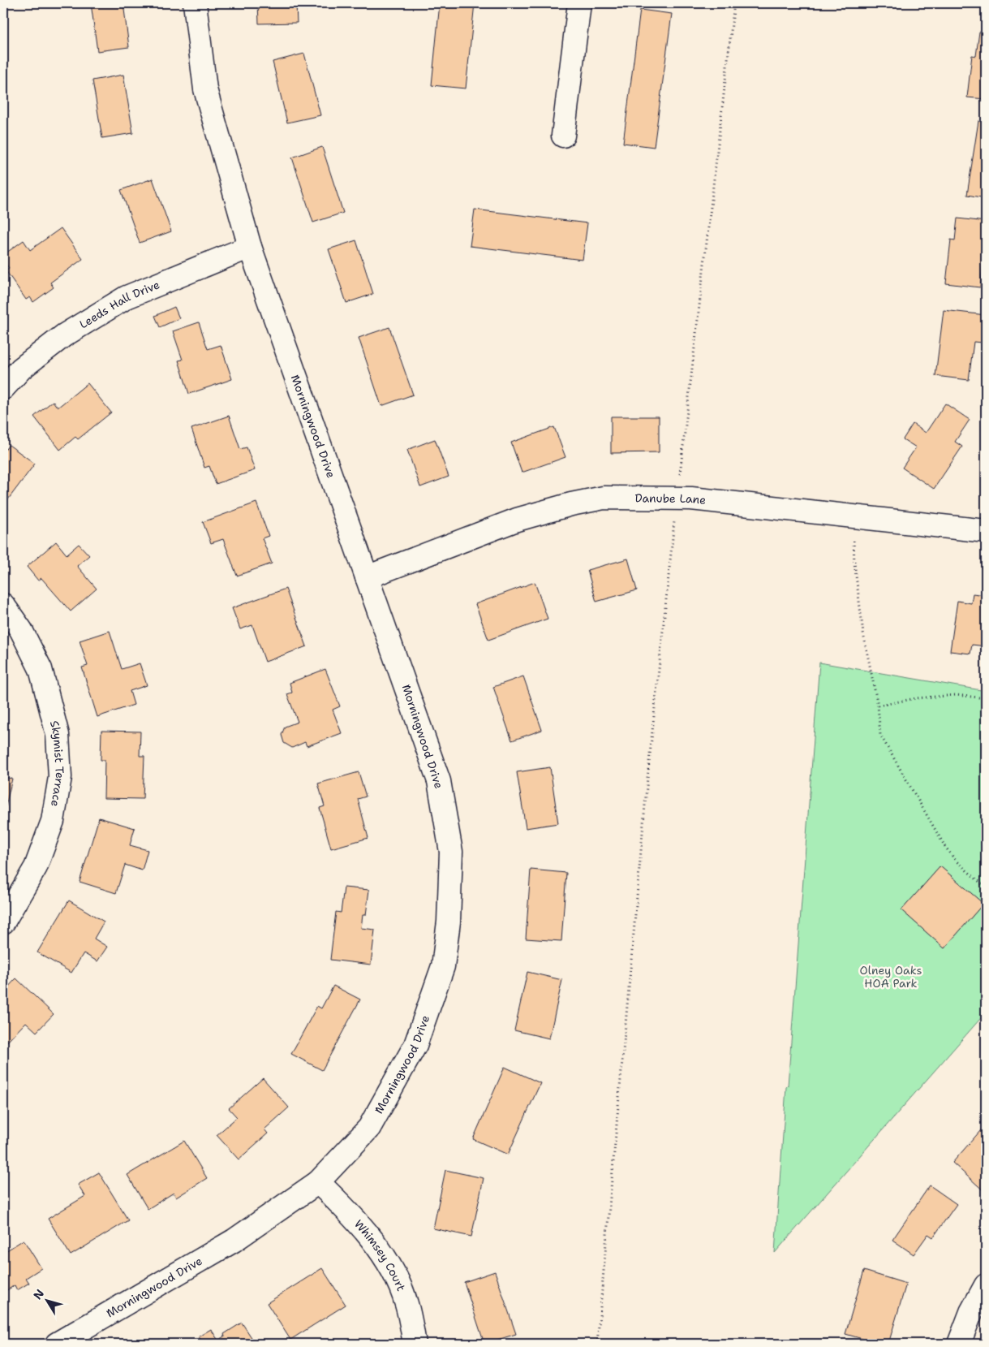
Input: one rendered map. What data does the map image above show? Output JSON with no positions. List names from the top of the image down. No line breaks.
{"streets":{"street":["Leeds Hall Drive","Morningwood Drive","Danube Lane","Skymist Terrace","Whimsey Court"]},"crossings":[["Leeds Hall Drive","Morningwood Drive"],["Morningwood Drive","Danube Lane"],["Morningwood Drive","Whimsey Court"]],"parks":["Olney Oaks HOA Park"],"north":"top left"}
